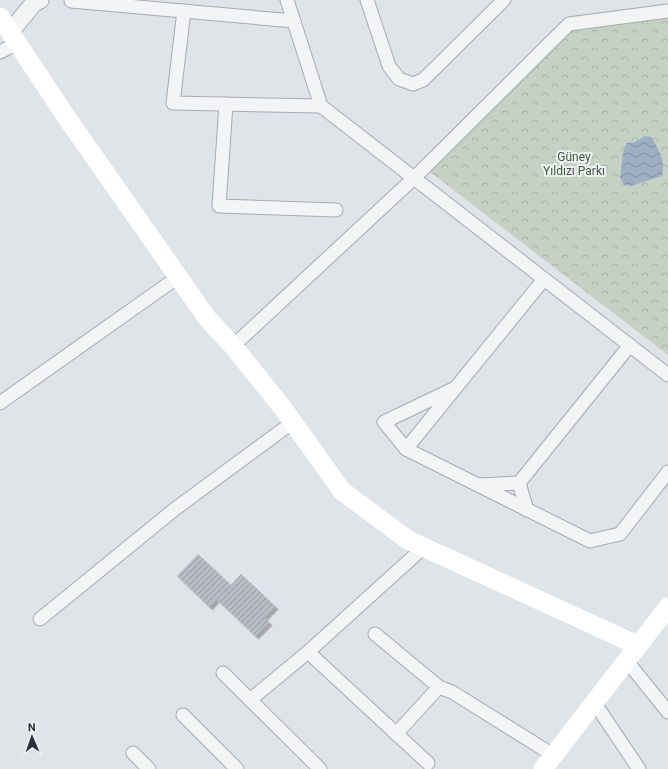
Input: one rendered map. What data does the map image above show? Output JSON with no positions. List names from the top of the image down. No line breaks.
{"parks":["Güney Yıldızı Parkı"],"north":"top"}
